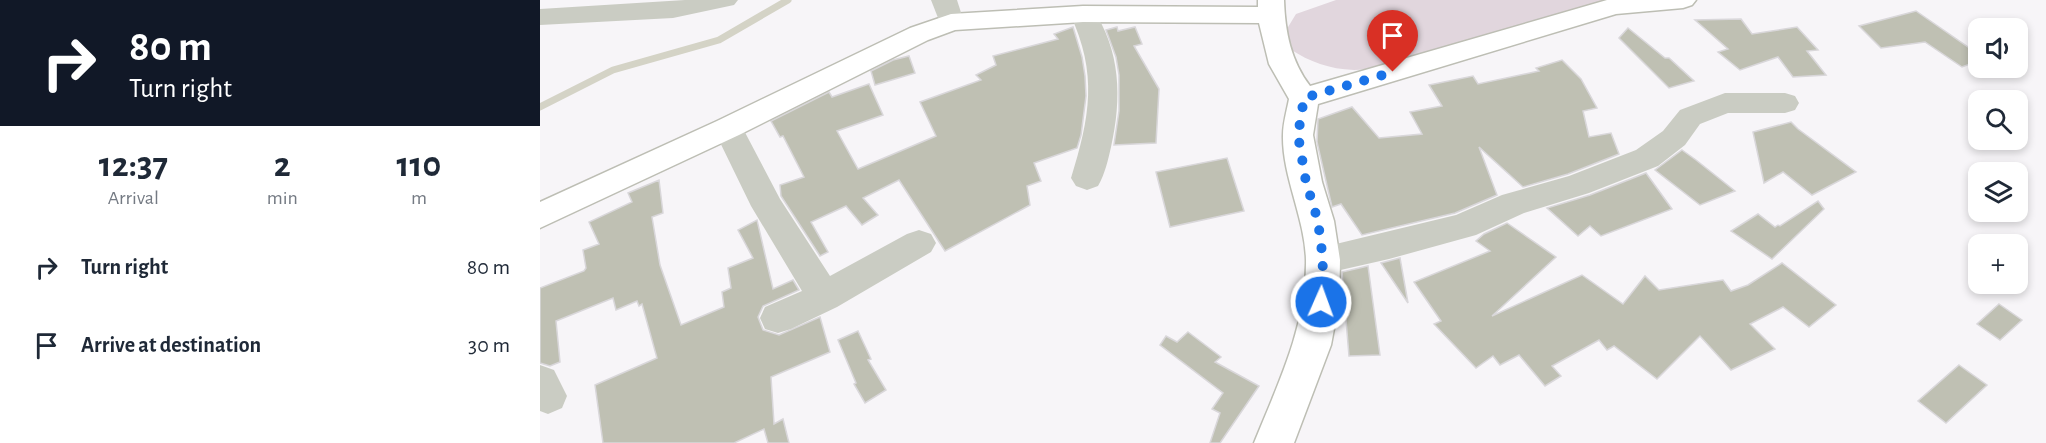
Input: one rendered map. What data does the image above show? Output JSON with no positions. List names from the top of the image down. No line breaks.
{"page":{"turn":["80 m","Turn right"],"map_buttons":"+","eta":["12:37","Arrival","2","min","110","m"],"list":[{"name":"Turn right","value":"80 m"},{"name":"Arrive at destination","value":"30 m"}]}}
